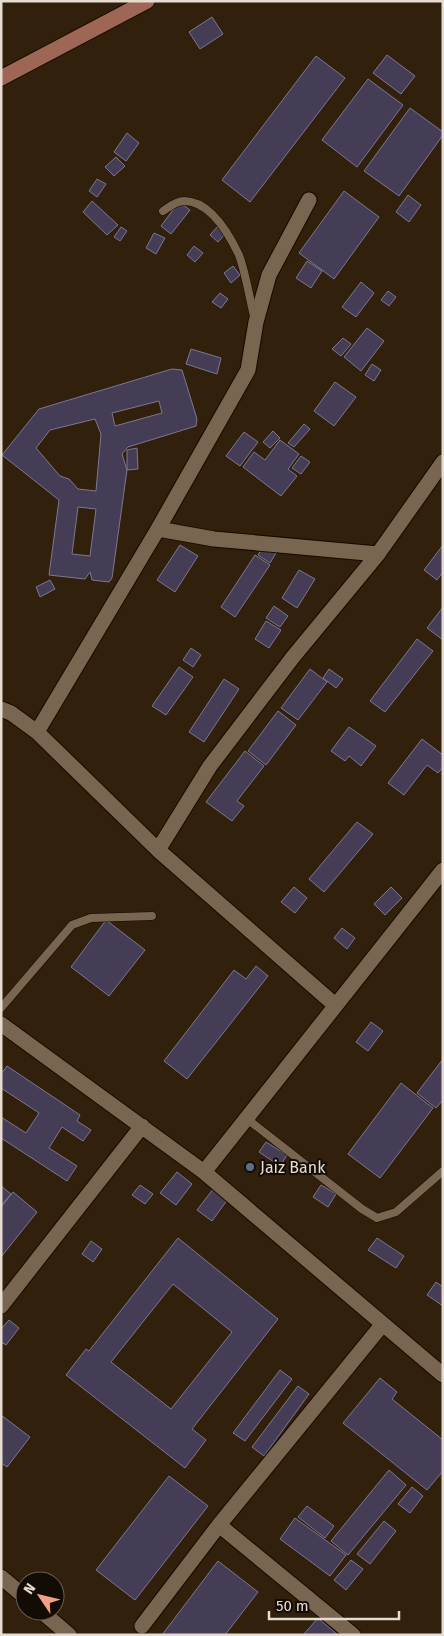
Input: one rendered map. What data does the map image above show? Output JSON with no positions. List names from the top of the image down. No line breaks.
{"places":["Jaiz Bank"],"scale_bar":"50 m","north":"top left"}
